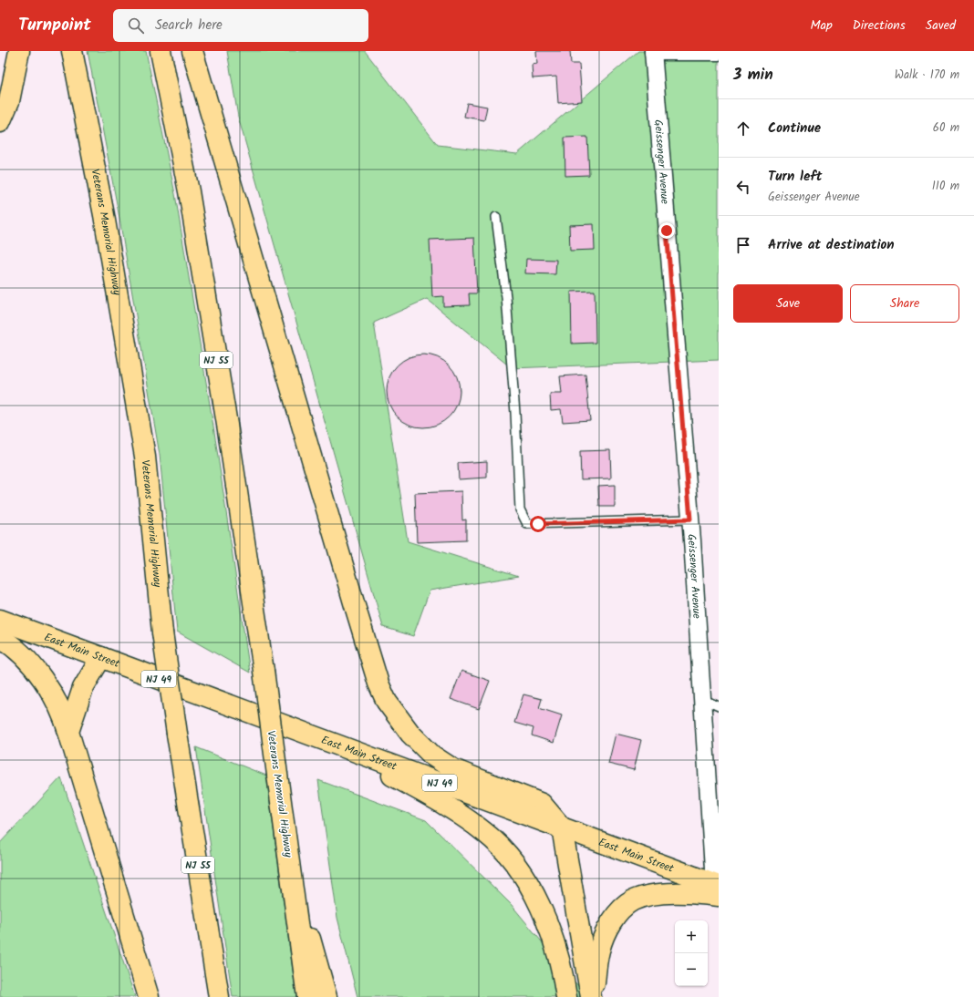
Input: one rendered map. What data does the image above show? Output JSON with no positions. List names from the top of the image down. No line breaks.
{"streets":{"main road":["Veterans Memorial Highway","NJ 55","East Main Street","NJ 49"],"street":["Geissenger Avenue"]},"crossings":[["Geissenger Avenue","East Main Street"]],"page":{"header":"Turnpoint","search":"Search here","nav":["Map","Directions","Saved"],"heading":["3 min","Walk · 170 m"],"list":[["Continue","60 m"],["Turn left","Geissenger Avenue","110 m"],"Arrive at destination"],"buttons":["Save","Share"],"map_buttons":["+","−"]}}
